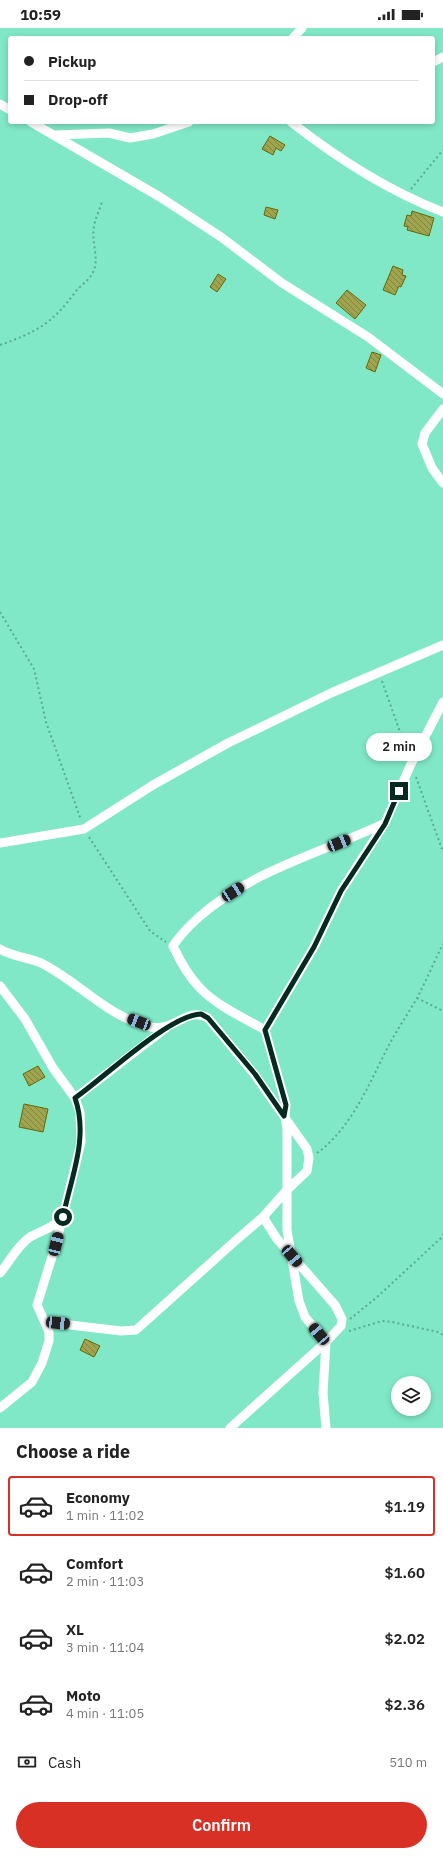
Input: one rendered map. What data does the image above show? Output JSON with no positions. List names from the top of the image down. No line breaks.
{"page":{"status":"10:59","banner":["Pickup","Drop-off"],"bubble":"2 min","heading":"Choose a ride","list":[{"name":"Economy","note":"1 min · 11:02","value":"$1.19"},{"name":"Comfort","note":"2 min · 11:03","value":"$1.60"},{"name":"XL","note":"3 min · 11:04","value":"$2.02"},{"name":"Moto","note":"4 min · 11:05","value":"$2.36"}],"pay":["Cash","510 m"],"buttons":"Confirm"}}
